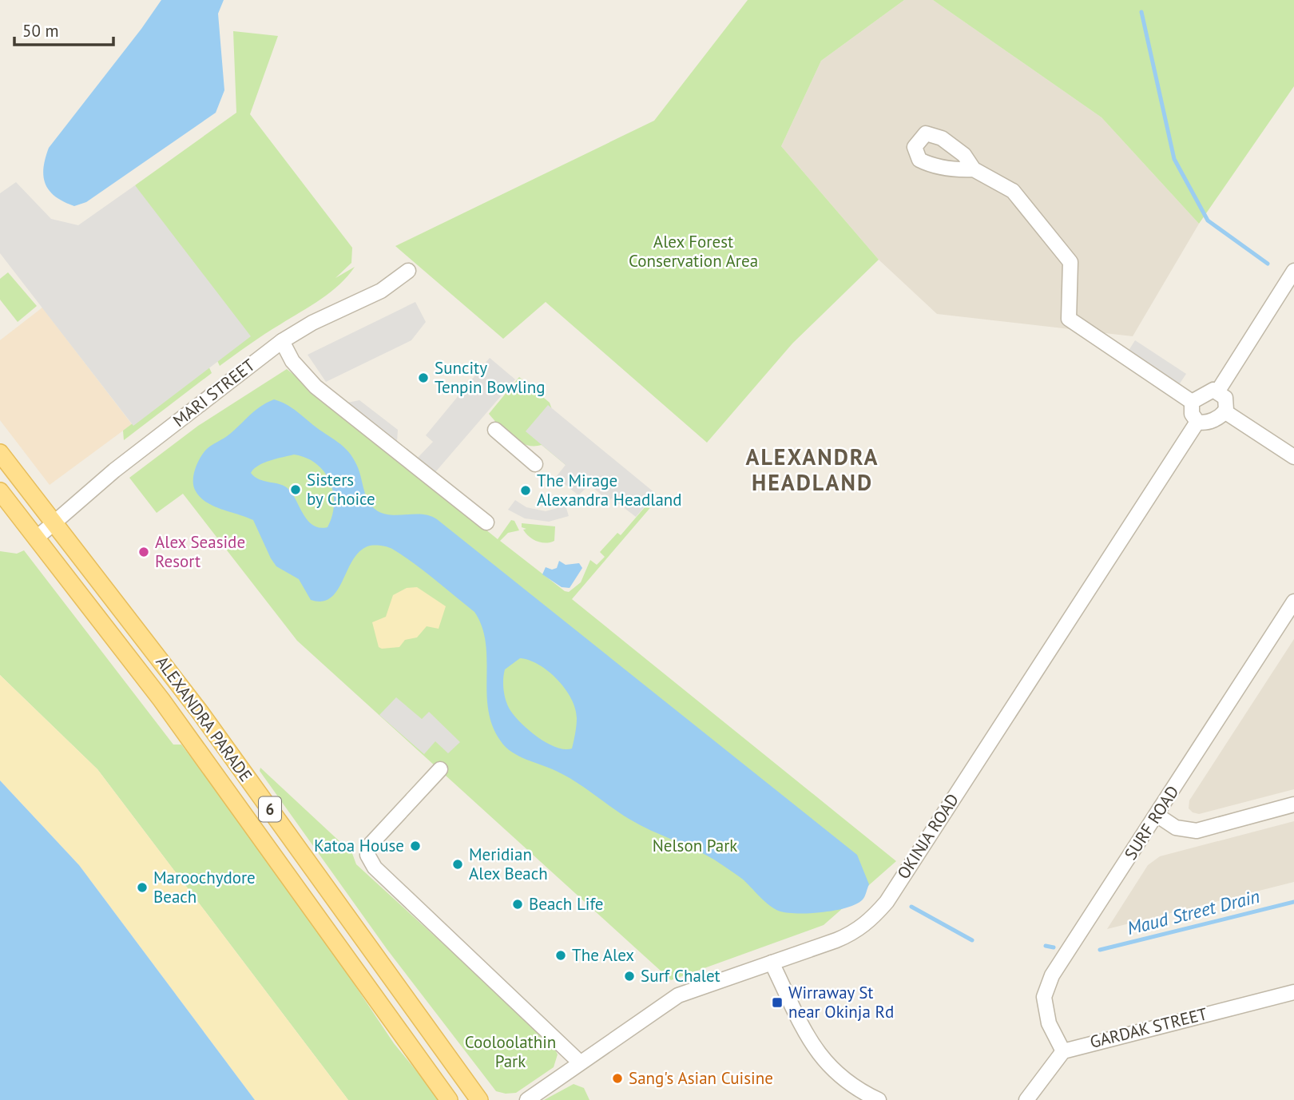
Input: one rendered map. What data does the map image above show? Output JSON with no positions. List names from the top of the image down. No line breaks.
{"streets":{"main road":["ALEXANDRA PARADE","6"],"street":["MARI STREET","SURF ROAD","OKINJA ROAD","GARDAK STREET"]},"crossings":[["MARI STREET","ALEXANDRA PARADE"],["SURF ROAD","GARDAK STREET"]],"districts":["ALEXANDRA HEADLAND"],"water":["Maud Street Drain"],"parks":["Alex Forest Conservation Area","Nelson Park","Cooloolathin Park"],"places":{"other":["Suncity Tenpin Bowling","Sisters by Choice","The Mirage Alexandra Headland","Alex Seaside Resort","Katoa House","Meridian Alex Beach","Maroochydore Beach","Beach Life","The Alex","Surf Chalet","Sang's Asian Cuisine"],"transit":["Wirraway St near Okinja Rd"]},"scale_bar":"50 m"}
